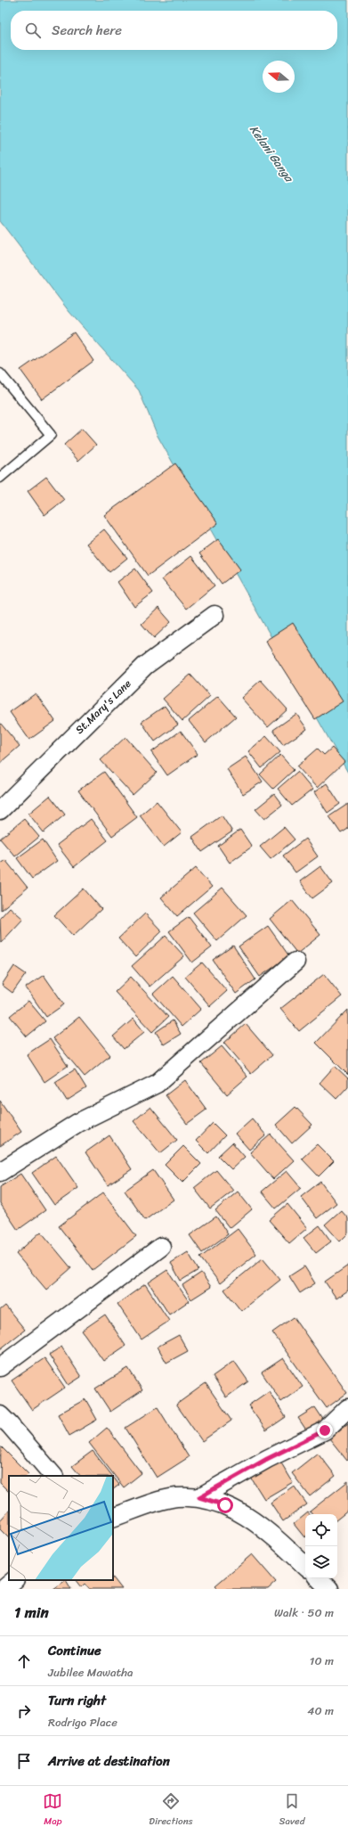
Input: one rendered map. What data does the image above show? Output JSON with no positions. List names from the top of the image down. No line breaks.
{"streets":{"street":["St.Mary's Lane"]},"water":["Kelani Ganga"],"north":"left","page":{"search":"Search here","heading":["1 min","Walk · 50 m"],"list":[["Continue","Jubilee Mawatha","10 m"],["Turn right","Rodrigo Place","40 m"],"Arrive at destination"],"nav":["Map","Directions","Saved"]}}
